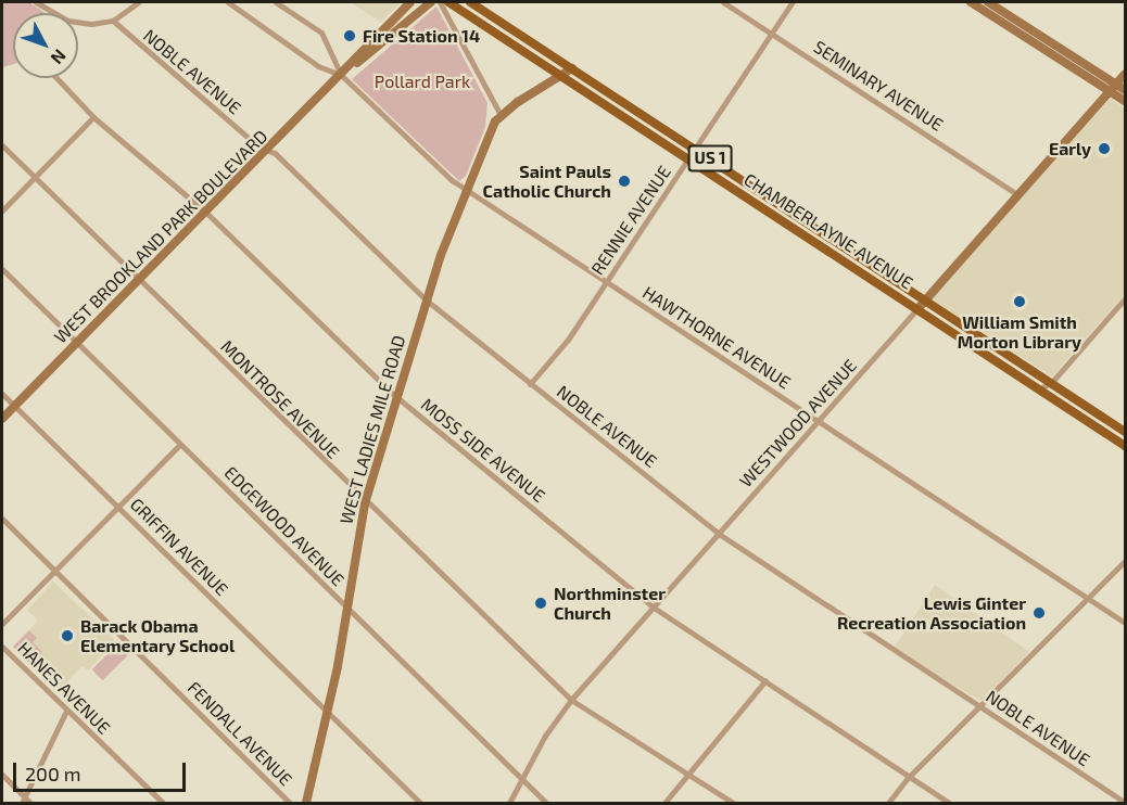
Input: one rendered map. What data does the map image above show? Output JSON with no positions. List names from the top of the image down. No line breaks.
{"streets":{"main road":["US 1","CHAMBERLAYNE AVENUE"],"street":["NOBLE AVENUE","SEMINARY AVENUE","RENNIE AVENUE","WEST BROOKLAND PARK BOULEVARD","HAWTHORNE AVENUE","MONTROSE AVENUE","WESTWOOD AVENUE","WEST LADIES MILE ROAD","MOSS SIDE AVENUE","EDGEWOOD AVENUE","GRIFFIN AVENUE","HANES AVENUE","FENDALL AVENUE"]},"crossings":[["NOBLE AVENUE","RENNIE AVENUE"],["NOBLE AVENUE","WEST BROOKLAND PARK BOULEVARD"],["NOBLE AVENUE","WESTWOOD AVENUE"],["NOBLE AVENUE","WEST LADIES MILE ROAD"],["SEMINARY AVENUE","RENNIE AVENUE"],["SEMINARY AVENUE","WESTWOOD AVENUE"],["RENNIE AVENUE","CHAMBERLAYNE AVENUE"],["RENNIE AVENUE","HAWTHORNE AVENUE"],["CHAMBERLAYNE AVENUE","WESTWOOD AVENUE"],["CHAMBERLAYNE AVENUE","WEST LADIES MILE ROAD"],["WEST BROOKLAND PARK BOULEVARD","HAWTHORNE AVENUE"],["WEST BROOKLAND PARK BOULEVARD","MONTROSE AVENUE"],["WEST BROOKLAND PARK BOULEVARD","MOSS SIDE AVENUE"],["WEST BROOKLAND PARK BOULEVARD","EDGEWOOD AVENUE"],["WEST BROOKLAND PARK BOULEVARD","GRIFFIN AVENUE"],["HAWTHORNE AVENUE","WESTWOOD AVENUE"],["HAWTHORNE AVENUE","WEST LADIES MILE ROAD"],["MONTROSE AVENUE","WESTWOOD AVENUE"],["MONTROSE AVENUE","WEST LADIES MILE ROAD"],["WESTWOOD AVENUE","MOSS SIDE AVENUE"],["WESTWOOD AVENUE","EDGEWOOD AVENUE"],["WEST LADIES MILE ROAD","MOSS SIDE AVENUE"],["WEST LADIES MILE ROAD","EDGEWOOD AVENUE"],["WEST LADIES MILE ROAD","GRIFFIN AVENUE"]],"parks":["Pollard Park"],"places":["Fire Station 14","Early","Saint Pauls Catholic Church","William Smith Morton Library","Northminster Church","Lewis Ginter Recreation Association","Barack Obama Elementary School"],"scale_bar":"200 m","north":"bottom right"}
